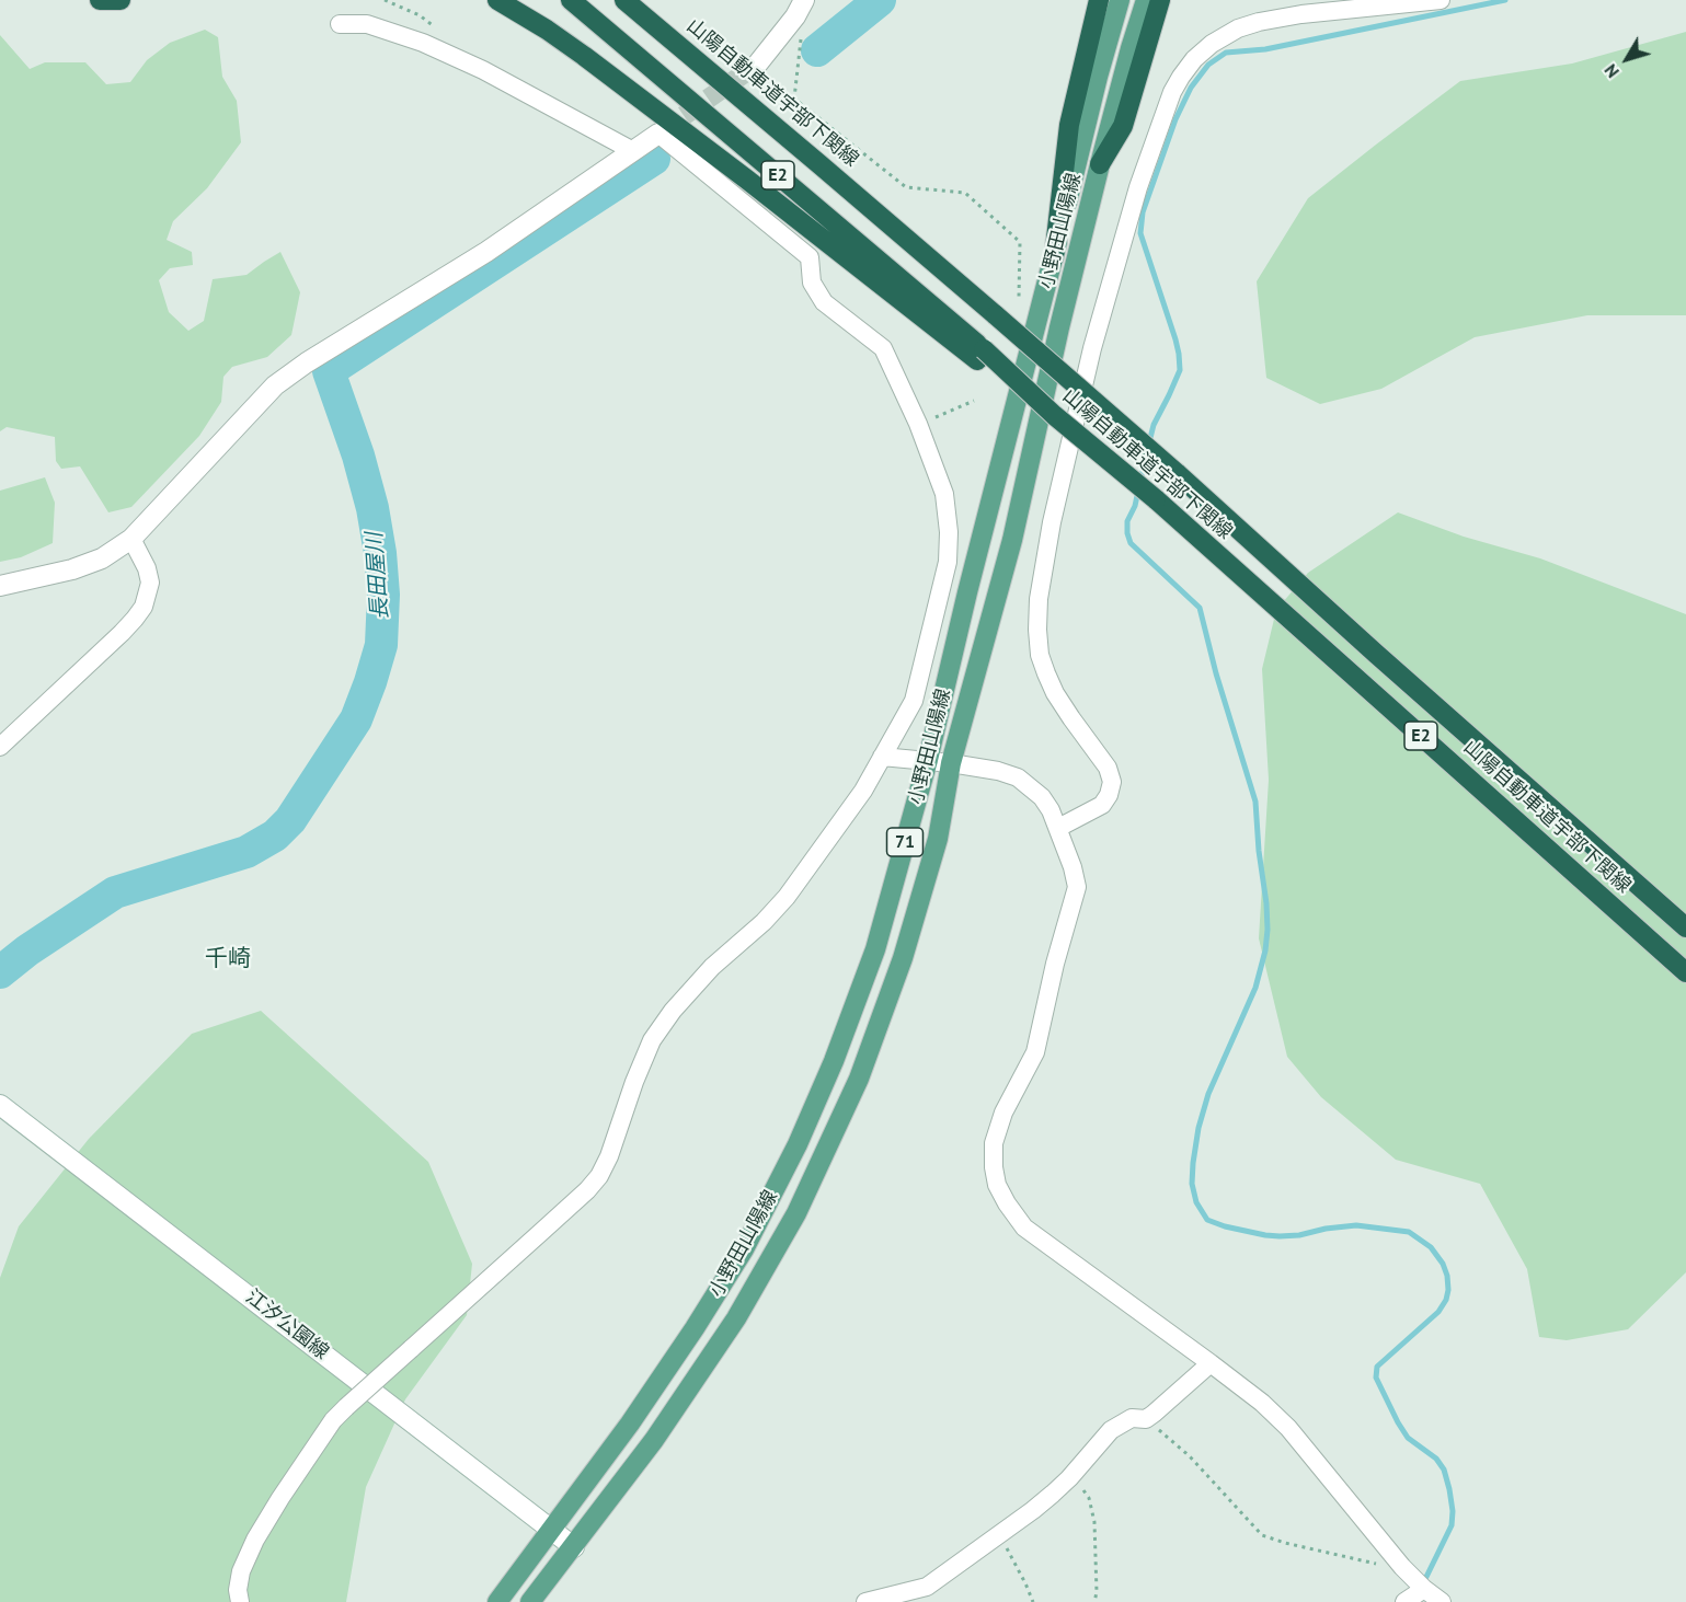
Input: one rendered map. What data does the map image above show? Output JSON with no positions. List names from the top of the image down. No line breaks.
{"streets":{"highway":["山陽自動車道宇部下関線","E2"],"main road":["小野田山陽線","71"],"street":["江汐公園線"]},"crossings":[["山陽自動車道宇部下関線","E2"],["小野田山陽線","江汐公園線"]],"districts":["千崎"],"water":["長田屋川"],"north":"bottom left"}
